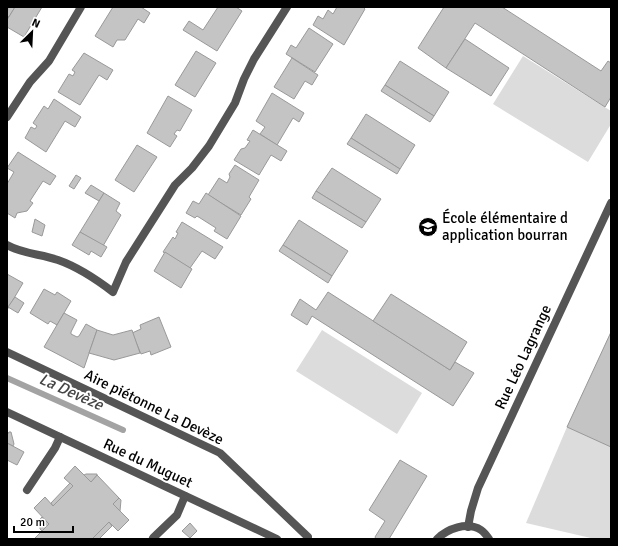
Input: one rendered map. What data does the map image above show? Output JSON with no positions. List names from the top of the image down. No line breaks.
{"streets":{"street":["Rue Léo Lagrange","Aire piétonne La Devèze","Rue du Muguet"]},"water":["La Devèze"],"places":{"school or university":["École élémentaire d application bourran"]},"scale_bar":"20 m","north":"top right"}
